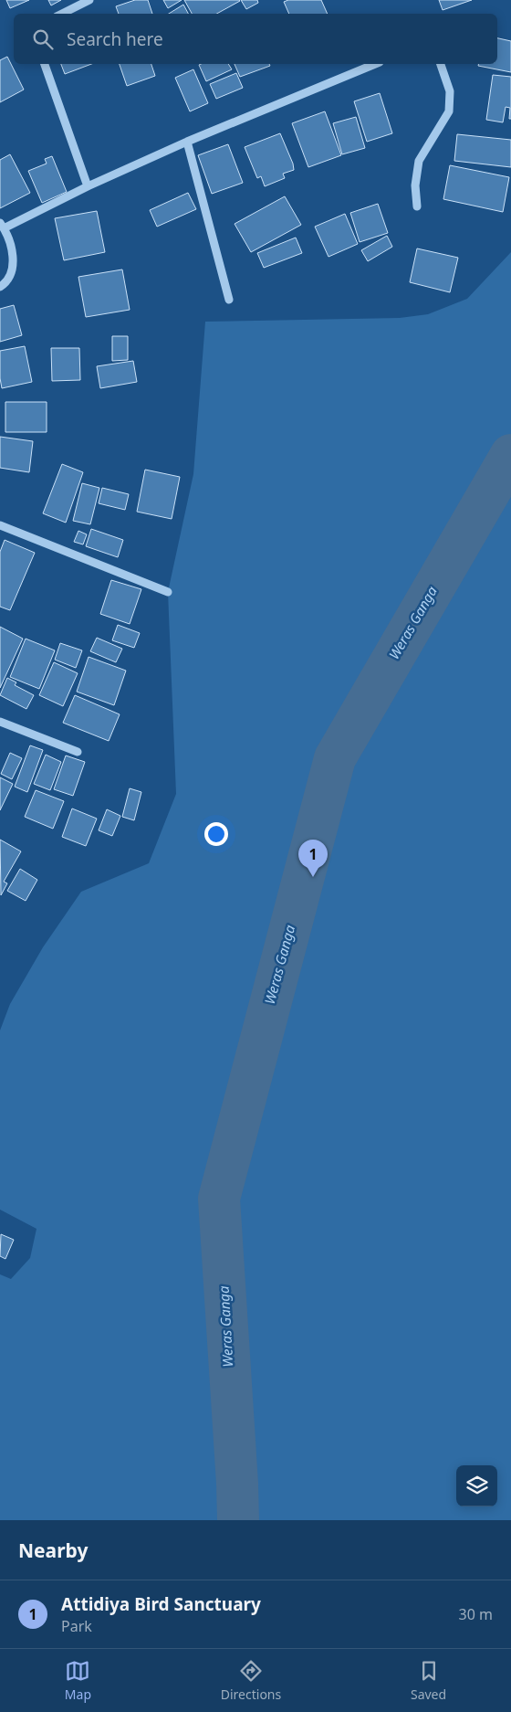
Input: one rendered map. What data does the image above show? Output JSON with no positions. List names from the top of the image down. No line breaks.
{"water":["Weras Ganga"],"page":{"search":"Search here","pins":"1","heading":"Nearby","list":[{"mark":"1","name":"Attidiya Bird Sanctuary","note":"Park","value":"30 m"}],"nav":["Map","Directions","Saved"]}}
